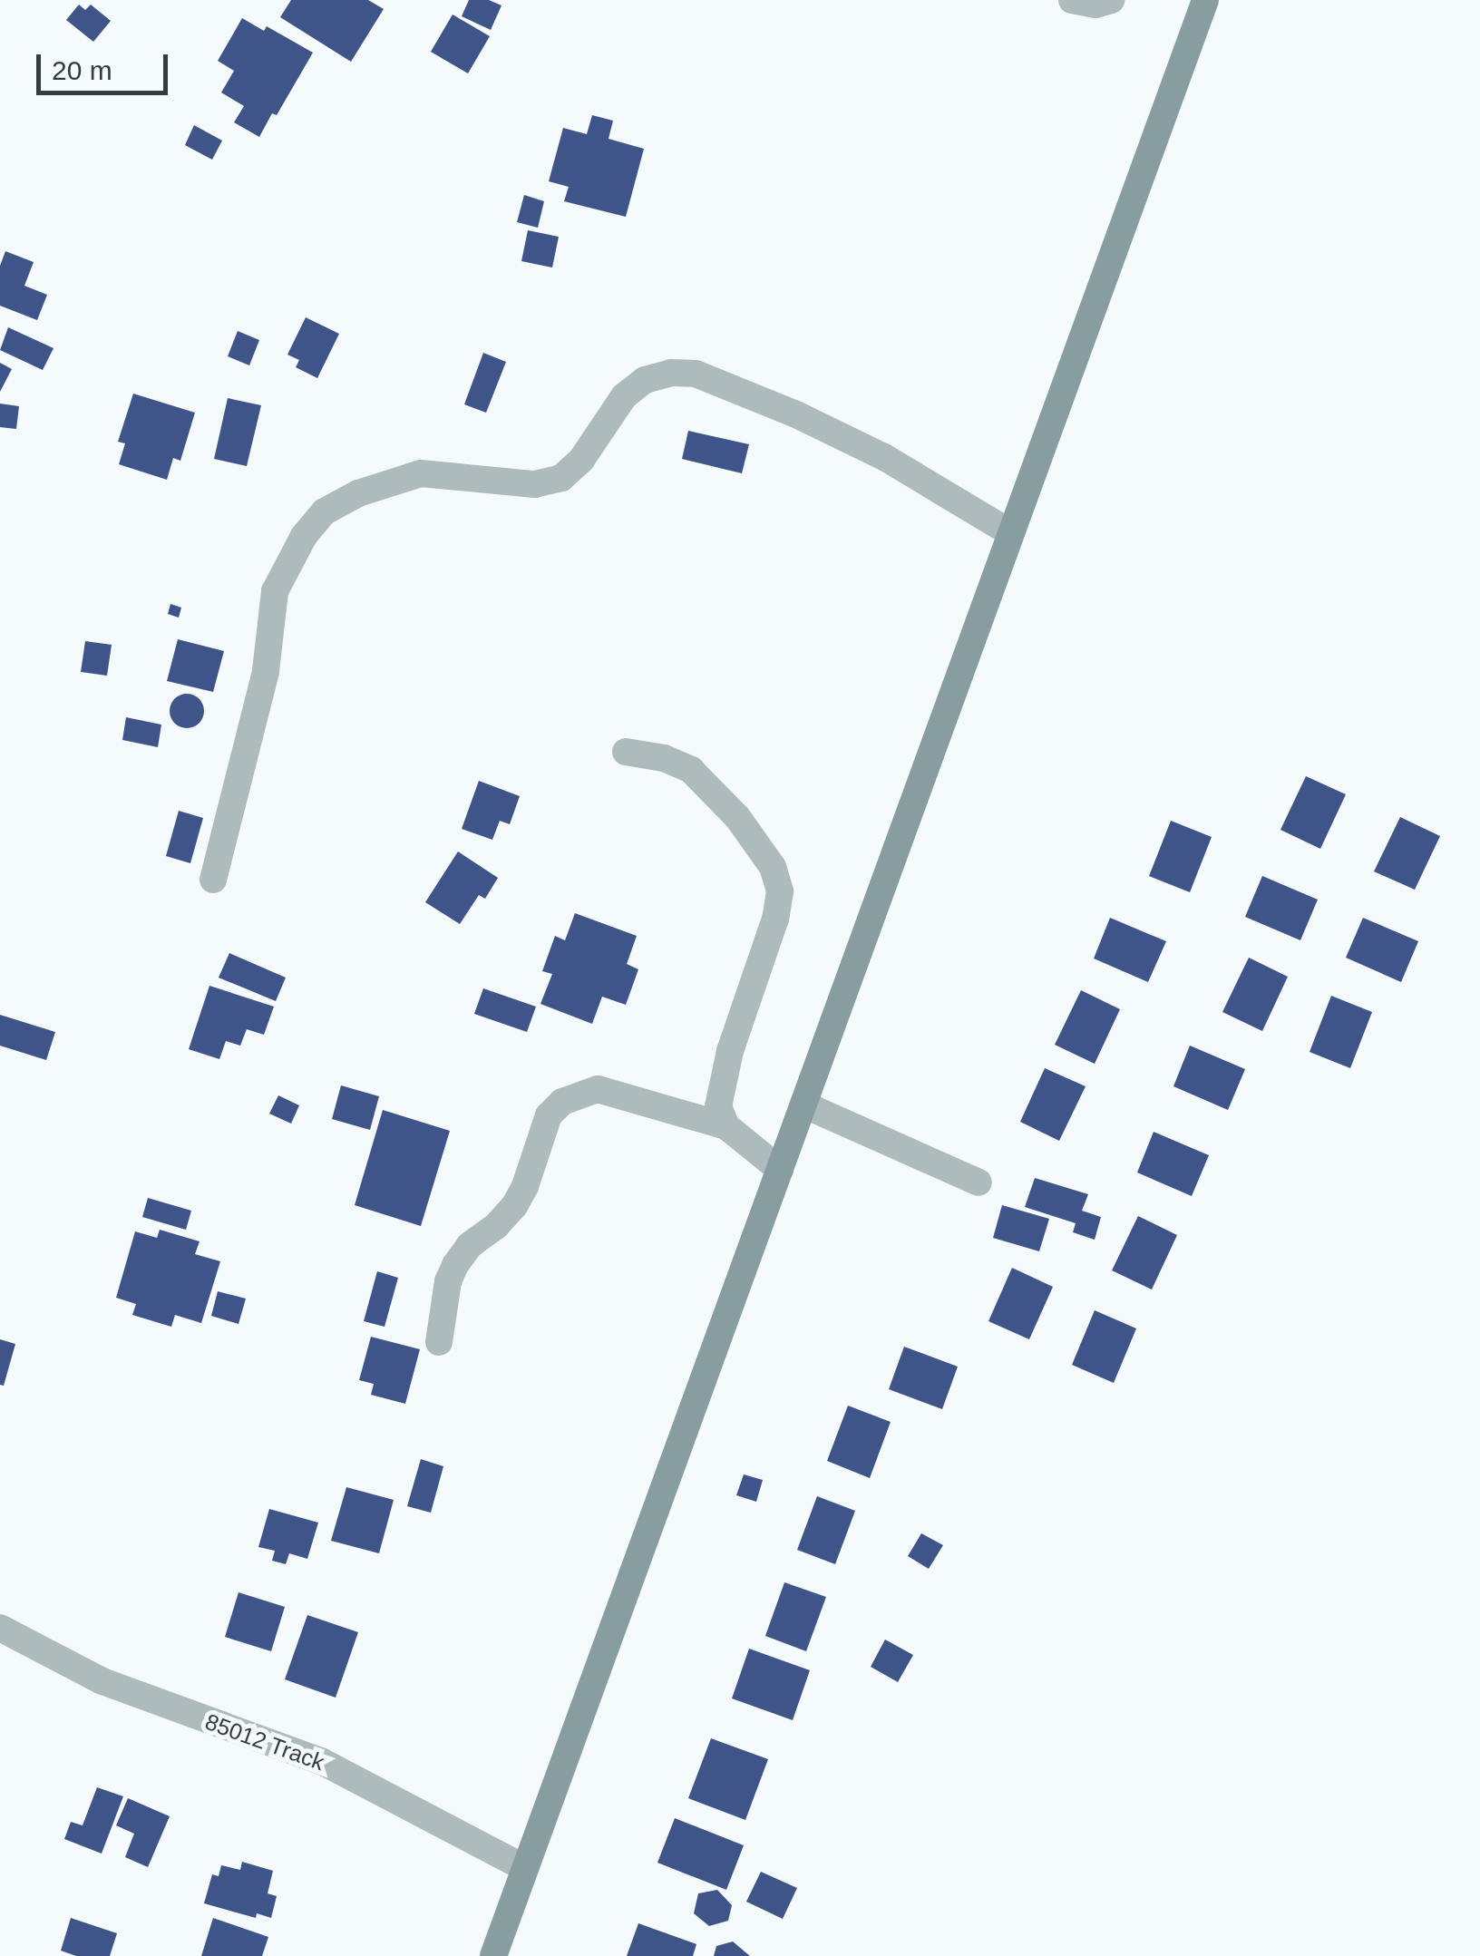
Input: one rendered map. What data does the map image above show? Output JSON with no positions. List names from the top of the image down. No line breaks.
{"streets":{"street":["85012 Track"]},"scale_bar":"20 m"}
